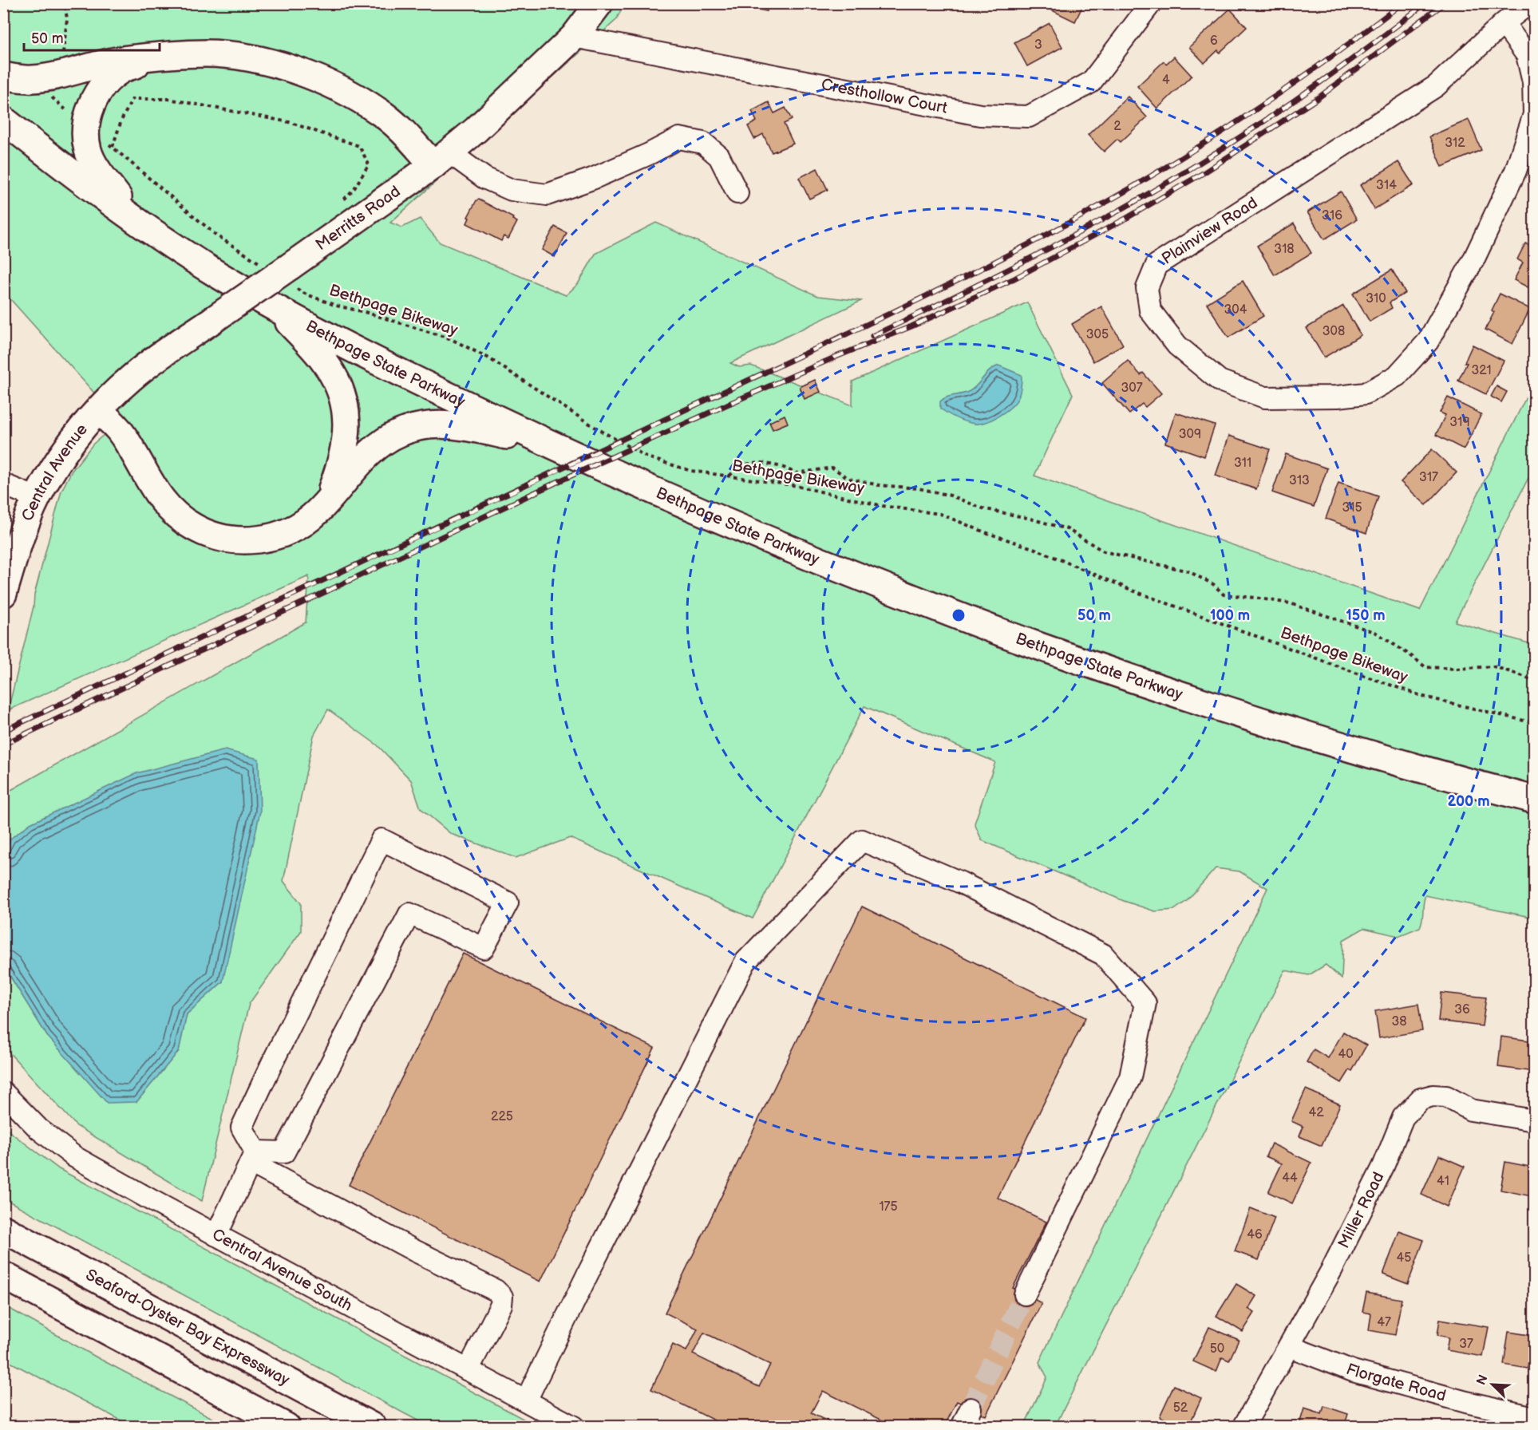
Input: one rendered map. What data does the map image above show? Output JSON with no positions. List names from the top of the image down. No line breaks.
{"streets":{"main road":["Merritts Road","Bethpage State Parkway","Central Avenue","Seaford-Oyster Bay Expressway"],"street":["Cresthollow Court","Plainview Road","Miller Road","Central Avenue South","Florgate Road"],"path":["Bethpage Bikeway"]},"crossings":[["Cresthollow Court","Merritts Road"],["Merritts Road","Bethpage Bikeway"],["Merritts Road","Central Avenue"],["Miller Road","Florgate Road"]],"house_numbers":["6","3","4","2","312","314","316","318","310","304","308","305","321","307","319","309","311","317","313","315","36","38","40","42","225","44","41","175","46","45","47","37","50","52"],"scale_bar":"50 m","north":"top left","rings":["50 m","100 m","150 m","200 m"]}
